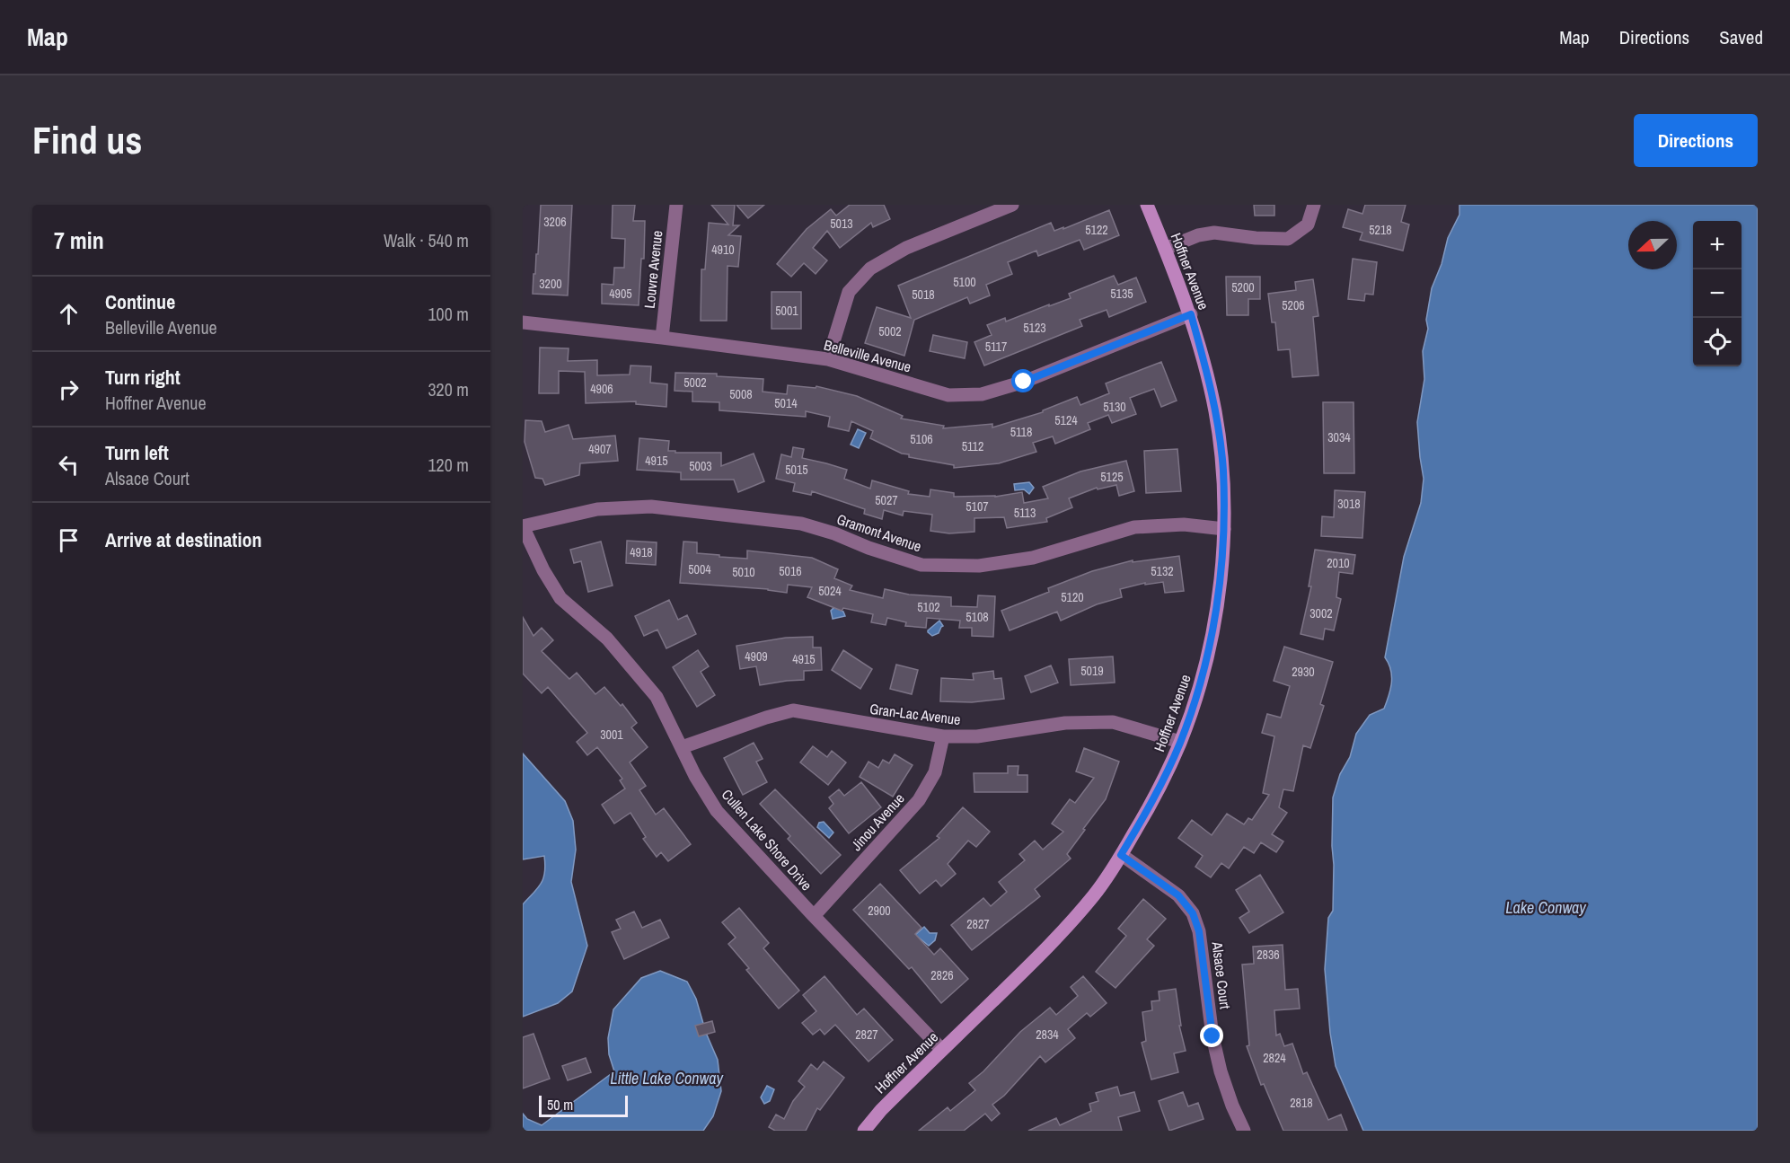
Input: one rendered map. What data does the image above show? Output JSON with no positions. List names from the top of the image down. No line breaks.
{"streets":{"main road":["Hoffner Avenue"],"street":["Louvre Avenue","Belleville Avenue","Gramont Avenue","Gran-Lac Avenue","Jinou Avenue","Cullen Lake Shore Drive","Alsace Court"]},"crossings":[["Louvre Avenue","Belleville Avenue"],["Hoffner Avenue","Belleville Avenue"],["Hoffner Avenue","Gramont Avenue"],["Hoffner Avenue","Gran-Lac Avenue"],["Hoffner Avenue","Cullen Lake Shore Drive"],["Hoffner Avenue","Alsace Court"],["Gramont Avenue","Cullen Lake Shore Drive"],["Gran-Lac Avenue","Jinou Avenue"],["Gran-Lac Avenue","Cullen Lake Shore Drive"],["Jinou Avenue","Cullen Lake Shore Drive"]],"water":["Lake Conway","Little Lake Conway"],"house_numbers":["3206","5013","5122","5218","4910","5100","3200","5200","4905","5135","5018","5206","5001","5123","5002","5117","5002","4906","5008","5014","5130","5124","5118","3034","5106","5112","4907","4915","5003","5015","5125","5027","3018","5107","5113","4918","2010","5004","5016","5132","5010","5024","5120","5102","3002","5108","4909","4915","5019","2930","3001","2900","2827","2836","2826","2827","2834","2824","2818"],"scale_bar":"50 m","north":"left","page":{"header":"Map","nav":["Map","Directions","Saved"],"buttons":"Directions","title":"Find us","heading":["7 min","Walk · 540 m"],"map_buttons":["+","−"],"list":[["Continue","Belleville Avenue","100 m"],["Turn right","Hoffner Avenue","320 m"],["Turn left","Alsace Court","120 m"],"Arrive at destination"],"scale":"50 m"}}
